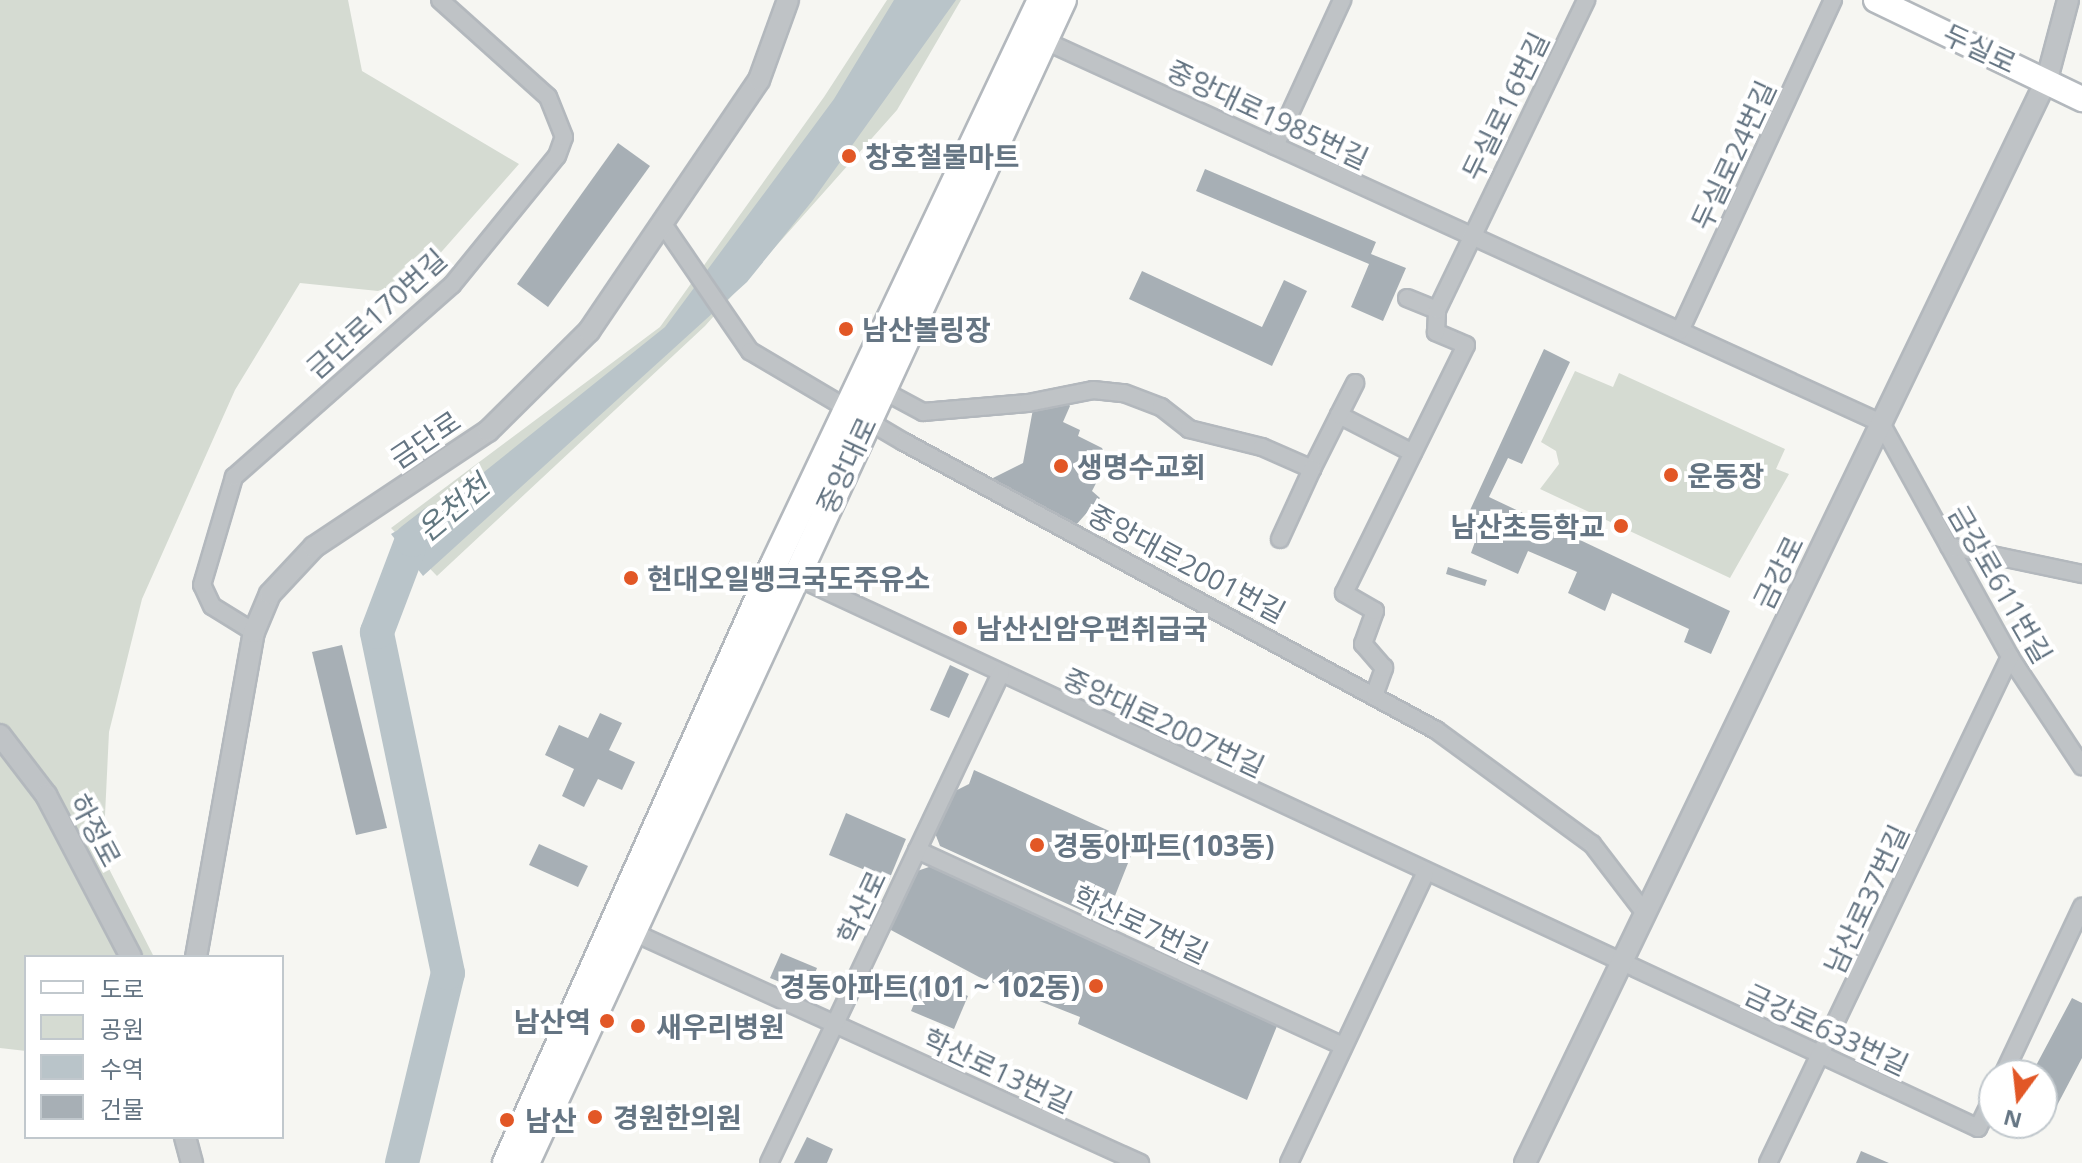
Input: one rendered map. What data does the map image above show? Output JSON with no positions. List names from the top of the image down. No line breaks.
{"streets":{"main road":["두실로","중앙대로"],"street":["두실로16번길","중앙대로1985번길","두실로24번길","금단로170번길","금단로","중앙대로2001번길","금강로","금강로611번길","중앙대로2007번길","하정로","남산로37번길","학산로","학산로7번길","금강로633번길","학산로13번길"]},"crossings":[["두실로","금강로"],["두실로16번길","중앙대로1985번길"],["중앙대로1985번길","두실로24번길"],["중앙대로1985번길","중앙대로"],["중앙대로1985번길","금강로"],["중앙대로1985번길","금강로611번길"],["금단로170번길","금단로"],["금단로","중앙대로"],["중앙대로","중앙대로2001번길"],["중앙대로","중앙대로2007번길"],["중앙대로2001번길","금강로"],["금강로","금강로611번길"],["금강로","중앙대로2007번길"],["금강로","금강로633번길"],["금강로611번길","남산로37번길"],["중앙대로2007번길","학산로"],["중앙대로2007번길","금강로633번길"],["남산로37번길","금강로633번길"],["학산로","학산로7번길"],["학산로","학산로13번길"]],"water":["온천천"],"places":["창호철물마트","남산볼링장","생명수교회","운동장","남산초등학교","현대오일뱅크국도주유소","남산신암우편취급국","경동아파트(103동)","경동아파트(101 ~ 102동)","남산역","새우리병원","경원한의원","남산"],"legend":["도로","공원","수역","건물"],"north":"bottom"}
